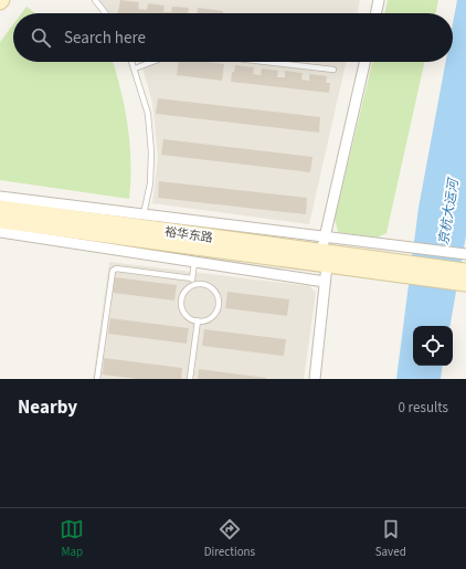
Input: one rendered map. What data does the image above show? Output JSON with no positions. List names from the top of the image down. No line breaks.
{"streets":{"main road":["裕华东路"]},"water":["京杭大运河"],"page":{"search":"Search here","heading":["Nearby","0 results"],"nav":["Map","Directions","Saved"]}}
